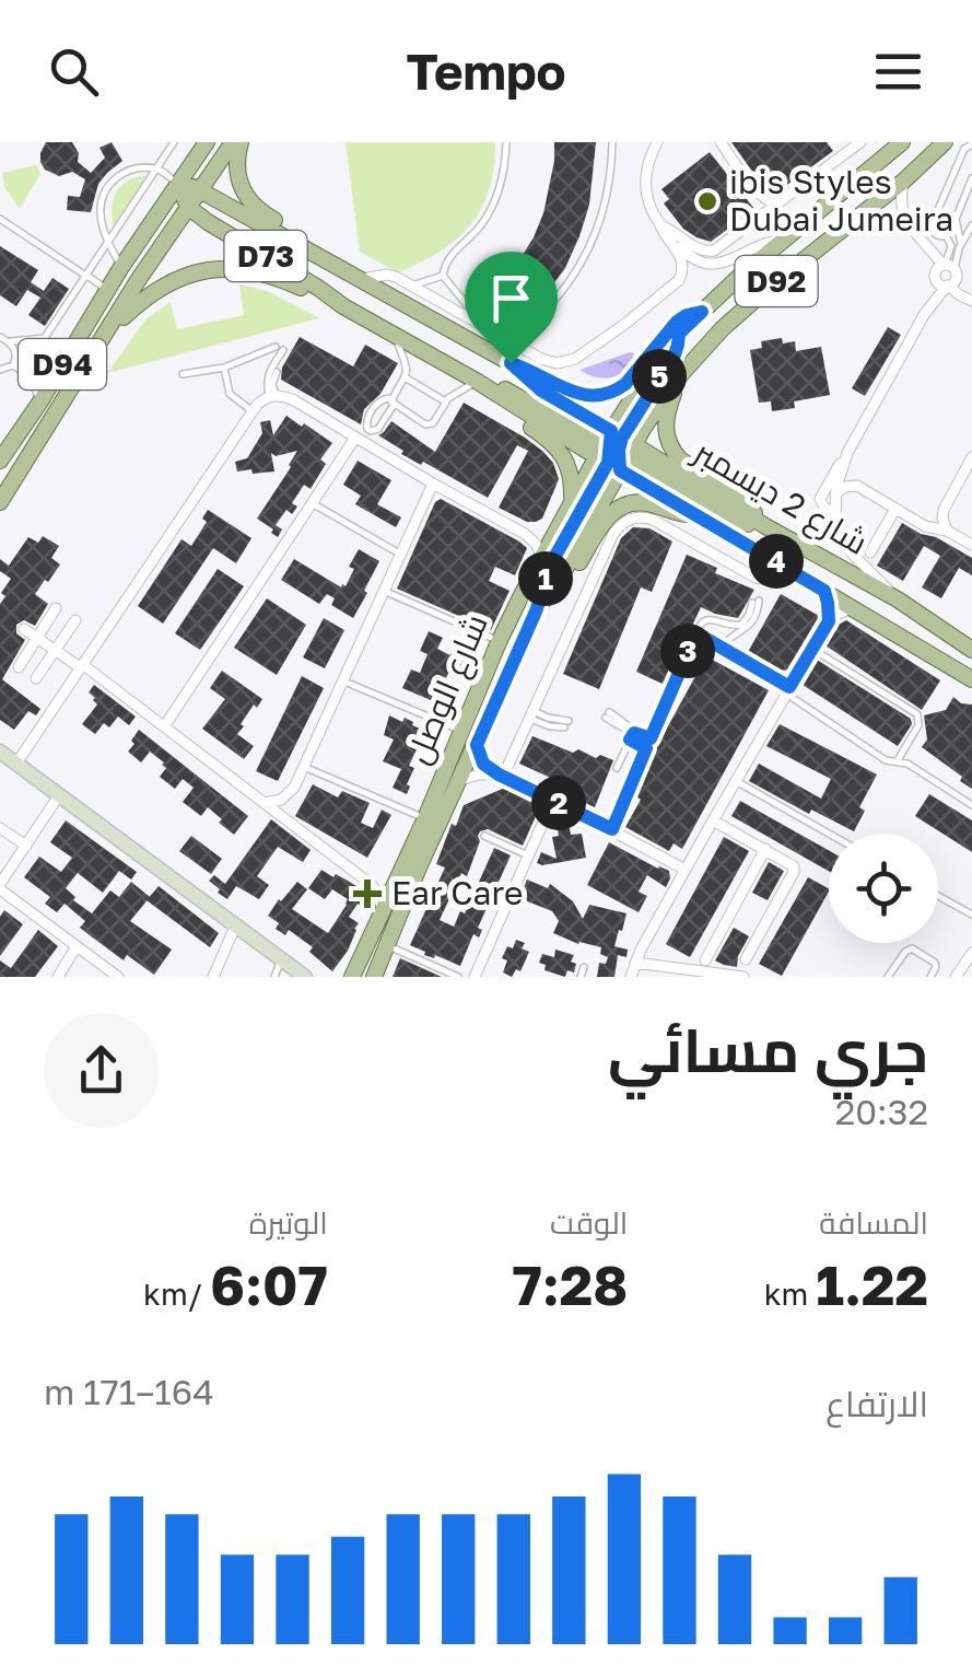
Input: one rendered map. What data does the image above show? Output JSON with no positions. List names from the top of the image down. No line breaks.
{"streets":{"main road":["D73","D92","D94","شارع 2 ديسمبر","شارع الوصل"]},"crossings":[["D73","D94"],["D73","شارع 2 ديسمبر"],["D92","شارع 2 ديسمبر"],["D92","شارع الوصل"],["D94","شارع 2 ديسمبر"],["شارع 2 ديسمبر","شارع الوصل"]],"places":{"other":["ibis Styles Dubai Jumeira"],"health":["Ear Care"]},"page":{"header":"Tempo","pins":["5","4","1","3","2"],"heading":["جري مسائي","20:32"],"stats":[["المسافة","1.22 km"],["الوقت","7:28"],["الوتيرة","6:07 /km"]],"chart":["الارتفاع","164–171 m"]}}
